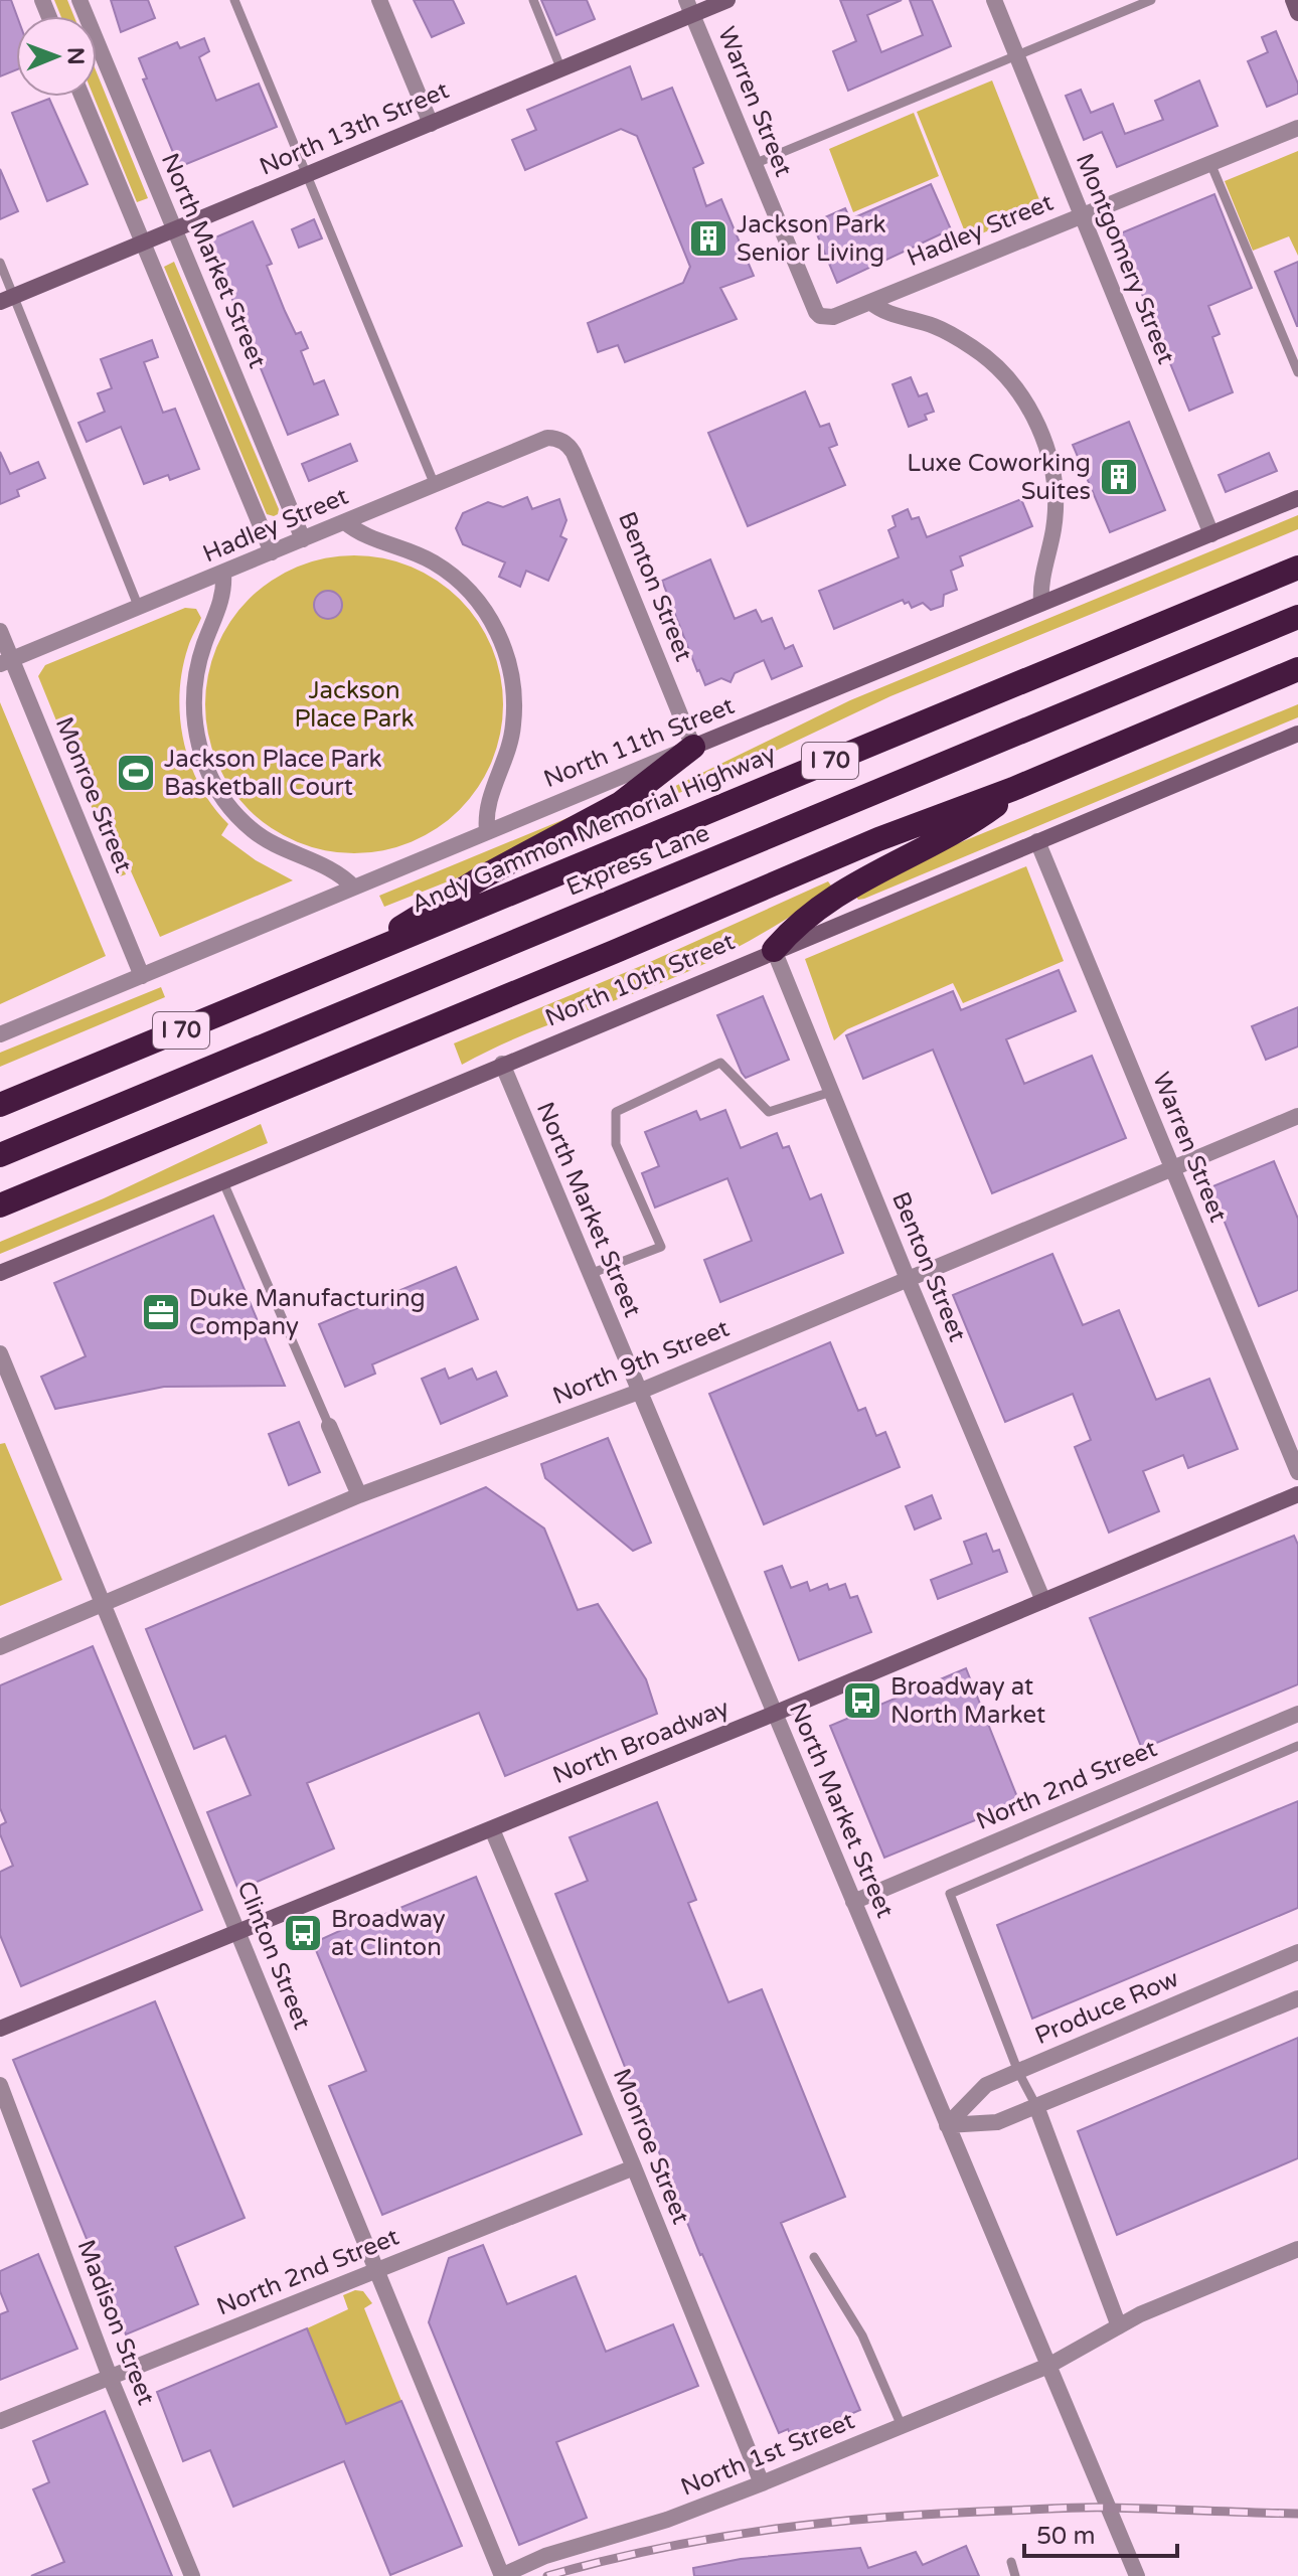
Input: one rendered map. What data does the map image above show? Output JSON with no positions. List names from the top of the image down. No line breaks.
{"streets":{"highway":["I 70","Andy Gammon Memorial Highway","Express Lane"],"street":["Warren Street","North 13th Street","Hadley Street","Montgomery Street","North Market Street","Benton Street","North 11th Street","Monroe Street","North 10th Street","North 9th Street","North Broadway","North 2nd Street","Clinton Street","Produce Row","Madison Street","North 1st Street"]},"crossings":[["Warren Street","North 13th Street"],["Warren Street","Hadley Street"],["Warren Street","North 10th Street"],["Warren Street","North 9th Street"],["North 13th Street","North Market Street"],["Hadley Street","Montgomery Street"],["Hadley Street","North Market Street"],["Hadley Street","Benton Street"],["Hadley Street","Monroe Street"],["Montgomery Street","North 11th Street"],["North Market Street","North 10th Street"],["North Market Street","North 9th Street"],["North Market Street","North Broadway"],["North Market Street","North 2nd Street"],["North Market Street","Produce Row"],["North Market Street","North 1st Street"],["Benton Street","North 11th Street"],["Benton Street","North 10th Street"],["Benton Street","North 9th Street"],["Benton Street","North Broadway"],["North 11th Street","Monroe Street"],["Monroe Street","North Broadway"],["Monroe Street","North 2nd Street"],["Monroe Street","North 1st Street"],["North 9th Street","Clinton Street"],["North Broadway","Clinton Street"],["North 2nd Street","Clinton Street"],["North 2nd Street","Madison Street"],["Clinton Street","North 1st Street"]],"parks":["Jackson Place Park"],"places":{"building":["Jackson Park Senior Living","Luxe Coworking Suites"],"sports":["Jackson Place Park Basketball Court"],"office":["Duke Manufacturing Company"],"bus stop":["Broadway at North Market","Broadway at Clinton"]},"scale_bar":"50 m","north":"right"}
